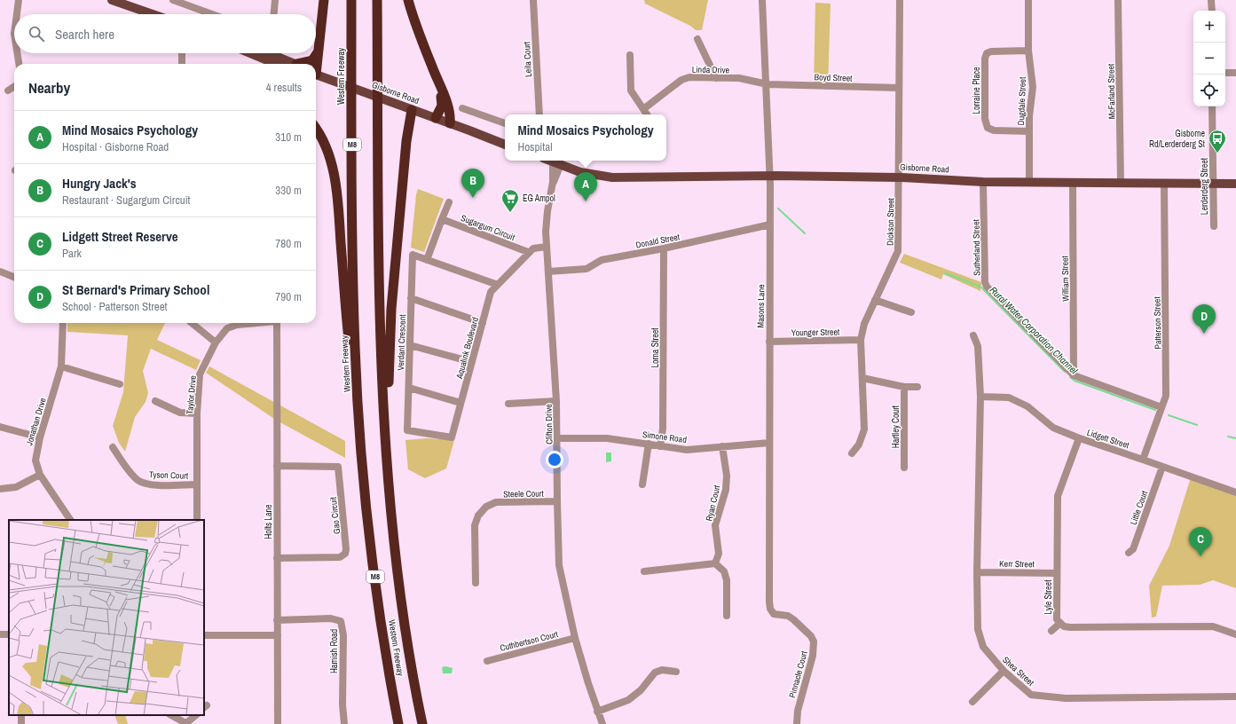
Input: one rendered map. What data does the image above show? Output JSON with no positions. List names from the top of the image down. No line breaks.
{"streets":{"highway":["Western Freeway","M8"],"main road":["Gisborne Road"],"street":["Leila Court","Linda Drive","Boyd Street","Lorraine Place","McFarland Street","Dugdale Street","Lerderderg Street","Dickson Street","Sugargum Circuit","Donald Street","Sutherland Street","William Street","Masons Lane","Patterson Street","Younger Street","Verdant Crescent","Aqualink Boulevard","Lorna Street","Taylor Drive","Jonathan Drive","Clifton Drive","Hartley Court","Simone Road","Lidgett Street","Tyson Court","Steele Court","Ryan Court","Little Court","Gao Circuit","Holts Lane","Kerr Street","Lyle Street","Cuthbertson Court","Hamish Road","Shea Street","Pinnacle Court"]},"crossings":[["Linda Drive","Boyd Street"],["Linda Drive","Masons Lane"],["Boyd Street","Dickson Street"],["Boyd Street","Masons Lane"],["Lorraine Place","Dugdale Street"],["McFarland Street","Gisborne Road"],["Gisborne Road","Dugdale Street"],["Gisborne Road","Lerderderg Street"],["Gisborne Road","Dickson Street"],["Gisborne Road","Sutherland Street"],["Gisborne Road","William Street"],["Gisborne Road","Masons Lane"],["Gisborne Road","Patterson Street"],["Gisborne Road","Clifton Drive"],["Dickson Street","Younger Street"],["Sugargum Circuit","Aqualink Boulevard"],["Donald Street","Masons Lane"],["Donald Street","Lorna Street"],["Donald Street","Clifton Drive"],["Sutherland Street","William Street"],["Sutherland Street","Patterson Street"],["Masons Lane","Younger Street"],["Masons Lane","Simone Road"],["Masons Lane","Pinnacle Court"],["Patterson Street","Lidgett Street"],["Verdant Crescent","Aqualink Boulevard"],["Lorna Street","Simone Road"],["Taylor Drive","Tyson Court"],["Clifton Drive","Simone Road"],["Clifton Drive","Steele Court"],["Clifton Drive","Cuthbertson Court"],["Simone Road","Ryan Court"],["Lidgett Street","Little Court"],["Lidgett Street","Lyle Street"],["Lidgett Street","Shea Street"],["Gao Circuit","Holts Lane"],["Holts Lane","Hamish Road"],["Kerr Street","Lyle Street"],["Kerr Street","Shea Street"]],"water":["Rural Water Corporation Channel"],"places":{"bus stop":["Gisborne Rd/Lerderderg St"],"supermarket":["EG Ampol"]},"page":{"map_buttons":["+","−"],"search":"Search here","heading":["Nearby","4 results"],"list":[{"mark":"A","name":"Mind Mosaics Psychology","note":"Hospital · Gisborne Road","value":"310 m"},{"mark":"B","name":"Hungry Jack's","note":"Restaurant · Sugargum Circuit","value":"330 m"},{"mark":"C","name":"Lidgett Street Reserve","note":"Park","value":"780 m"},{"mark":"D","name":"St Bernard's Primary School","note":"School · Patterson Street","value":"790 m"}],"popup":["Mind Mosaics Psychology","Hospital"],"pins":["B","A","D","C"]}}
